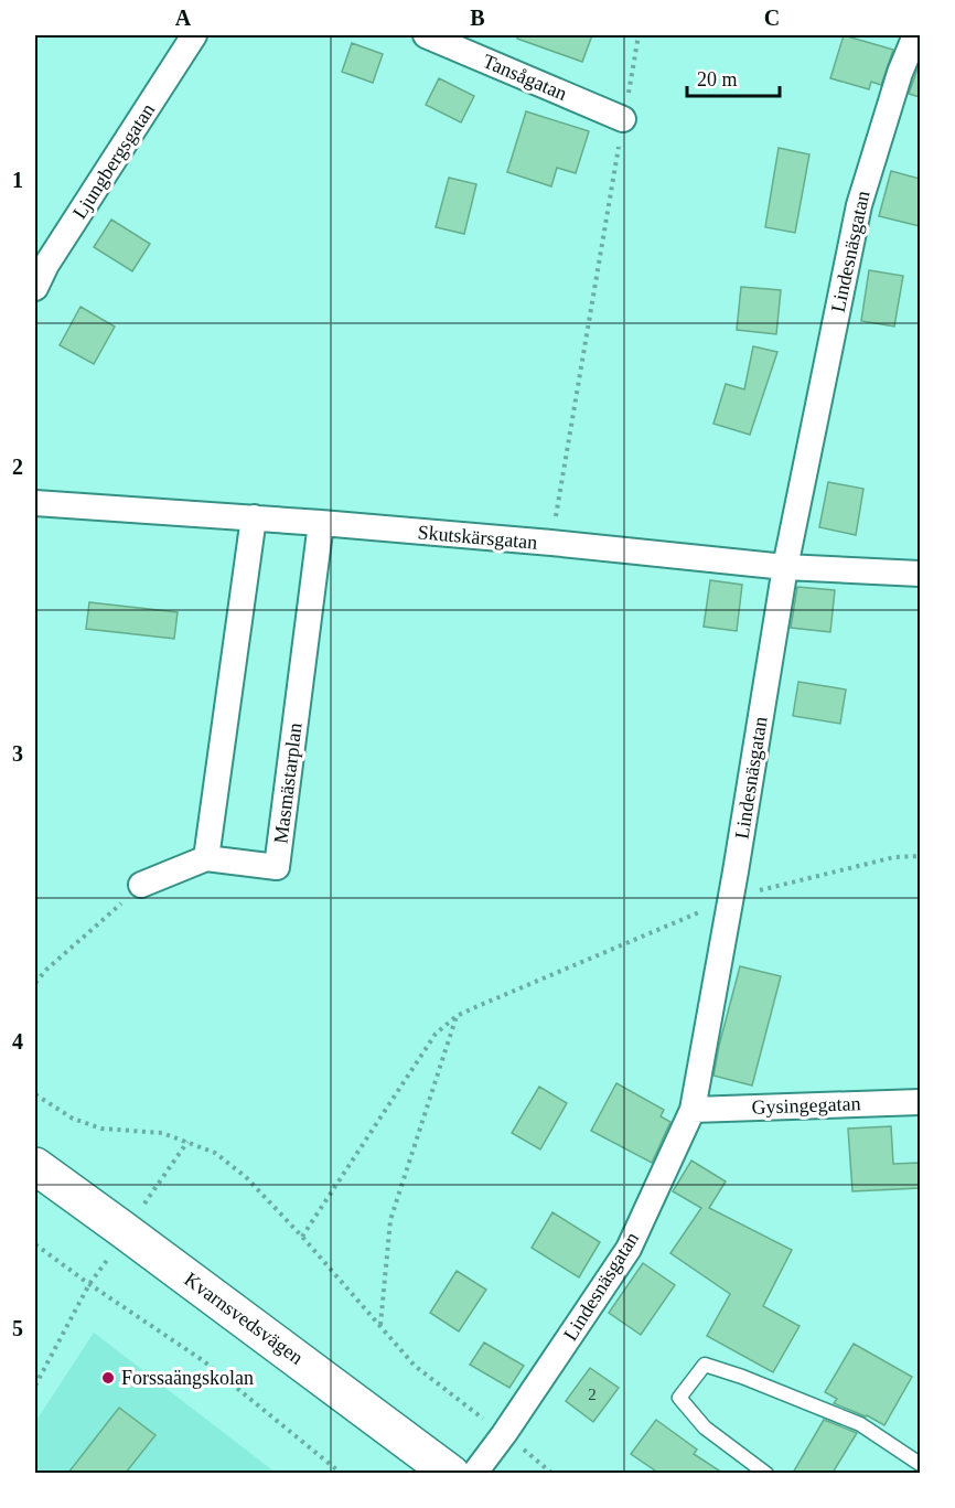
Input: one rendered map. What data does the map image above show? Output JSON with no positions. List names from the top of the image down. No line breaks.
{"streets":{"street":["Tansågatan","Ljungbergsgatan","Lindesnäsgatan","Skutskärsgatan","Masmästarplan","Gysingegatan","Kvarnsvedsvägen"]},"crossings":[["Lindesnäsgatan","Skutskärsgatan"],["Lindesnäsgatan","Gysingegatan"],["Skutskärsgatan","Masmästarplan"]],"places":["Forssaängskolan"],"house_numbers":["2"],"scale_bar":"20 m","grid":{"columns":["A","B","C"],"rows":["1","2","3","4","5"]}}
